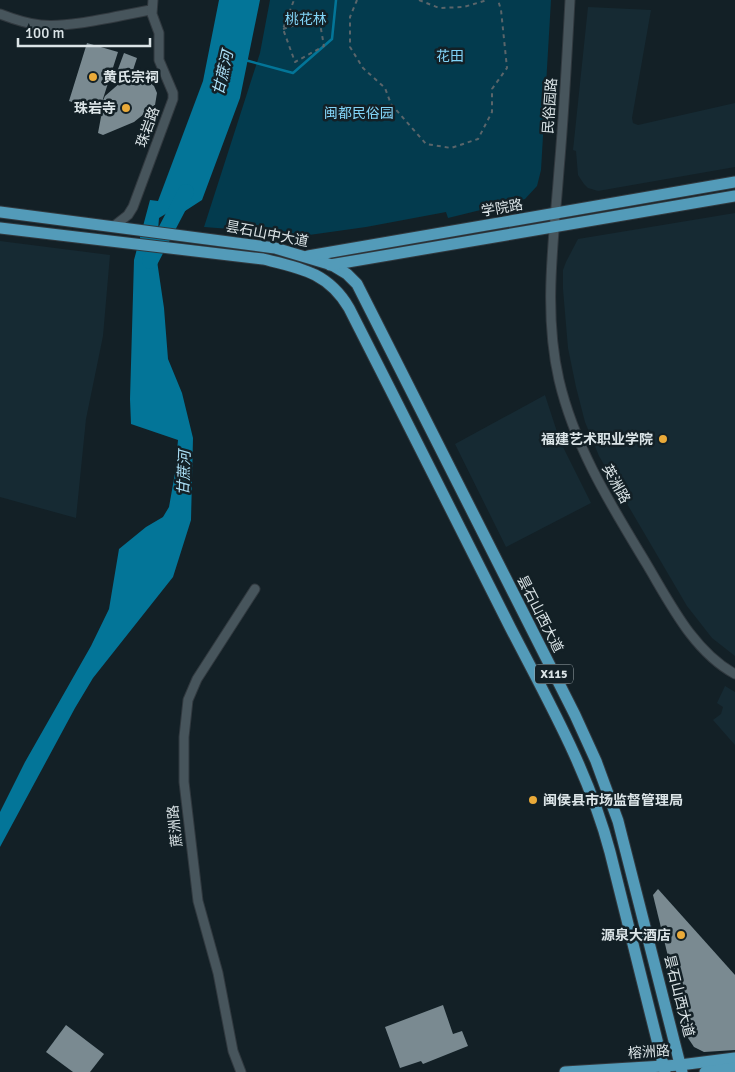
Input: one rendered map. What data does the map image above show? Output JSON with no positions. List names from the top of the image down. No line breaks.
{"streets":{"main road":["学院路","昙石山中大道","昙石山西大道","X115","榕洲路"],"street":["民俗园路","珠岩路","英洲路","蔗洲路"]},"crossings":[["民俗园路","学院路"],["民俗园路","英洲路"],["珠岩路","昙石山中大道"],["珠岩路","X115"],["学院路","昙石山中大道"],["学院路","英洲路"],["昙石山中大道","昙石山西大道"],["昙石山中大道","X115"],["昙石山中大道","榕洲路"],["昙石山西大道","榕洲路"]],"water":["甘蔗河"],"parks":["桃花林","花田","闽都民俗园"],"places":["黄氏宗祠","珠岩寺","福建艺术职业学院","闽侯县市场监督管理局","源泉大酒店"],"scale_bar":"100 m"}
